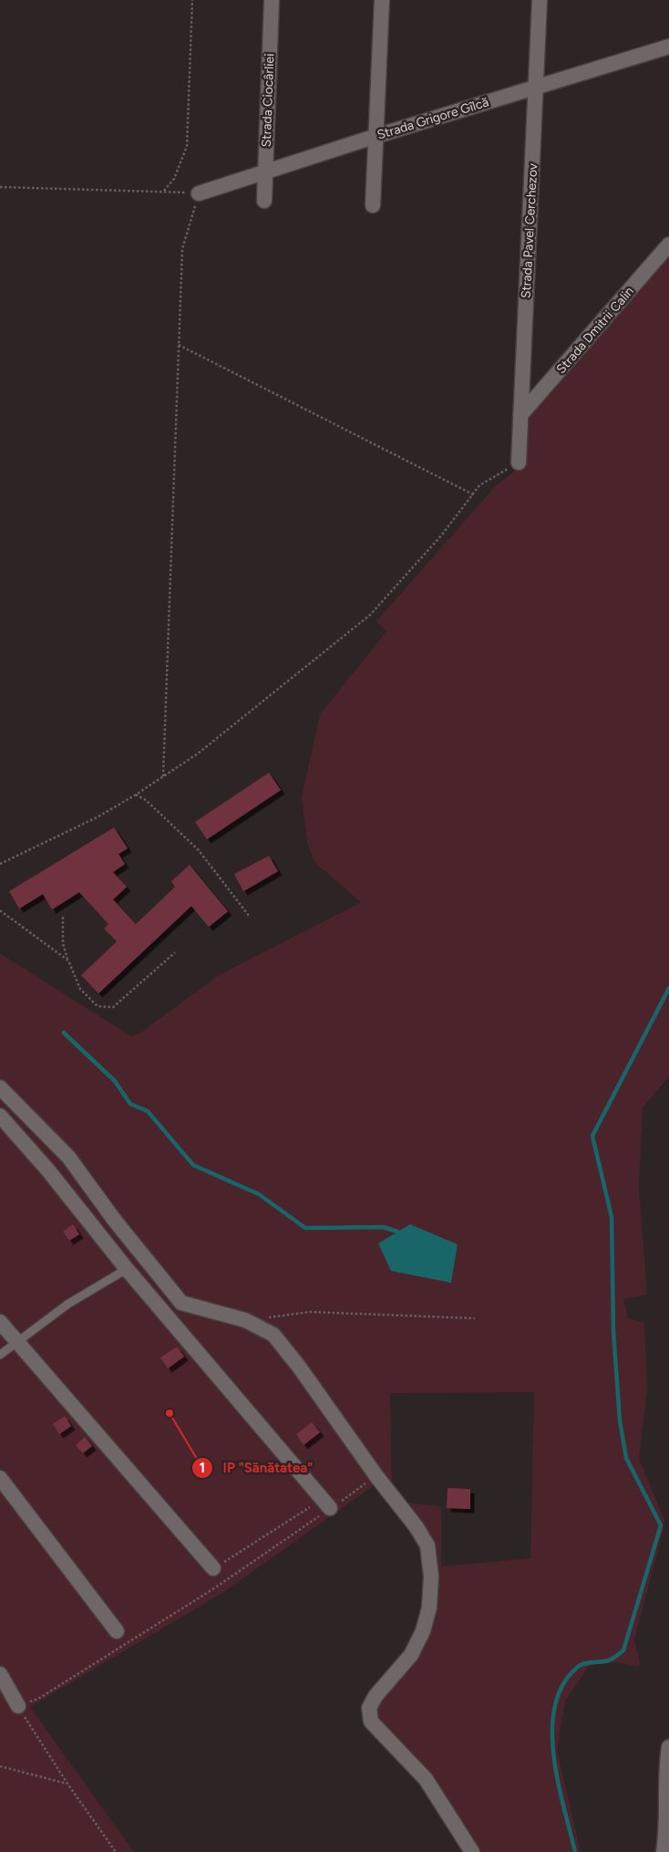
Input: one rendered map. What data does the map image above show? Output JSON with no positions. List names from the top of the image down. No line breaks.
{"streets":{"street":["Strada Ciocârliei","Strada Grigore Gîlcă","Strada Pavel Cerchezov","Strada Dmitrii Calin"]},"crossings":[["Strada Ciocârliei","Strada Grigore Gîlcă"],["Strada Grigore Gîlcă","Strada Pavel Cerchezov"],["Strada Pavel Cerchezov","Strada Dmitrii Calin"]],"places":["IP \"Sănătatea\""]}
